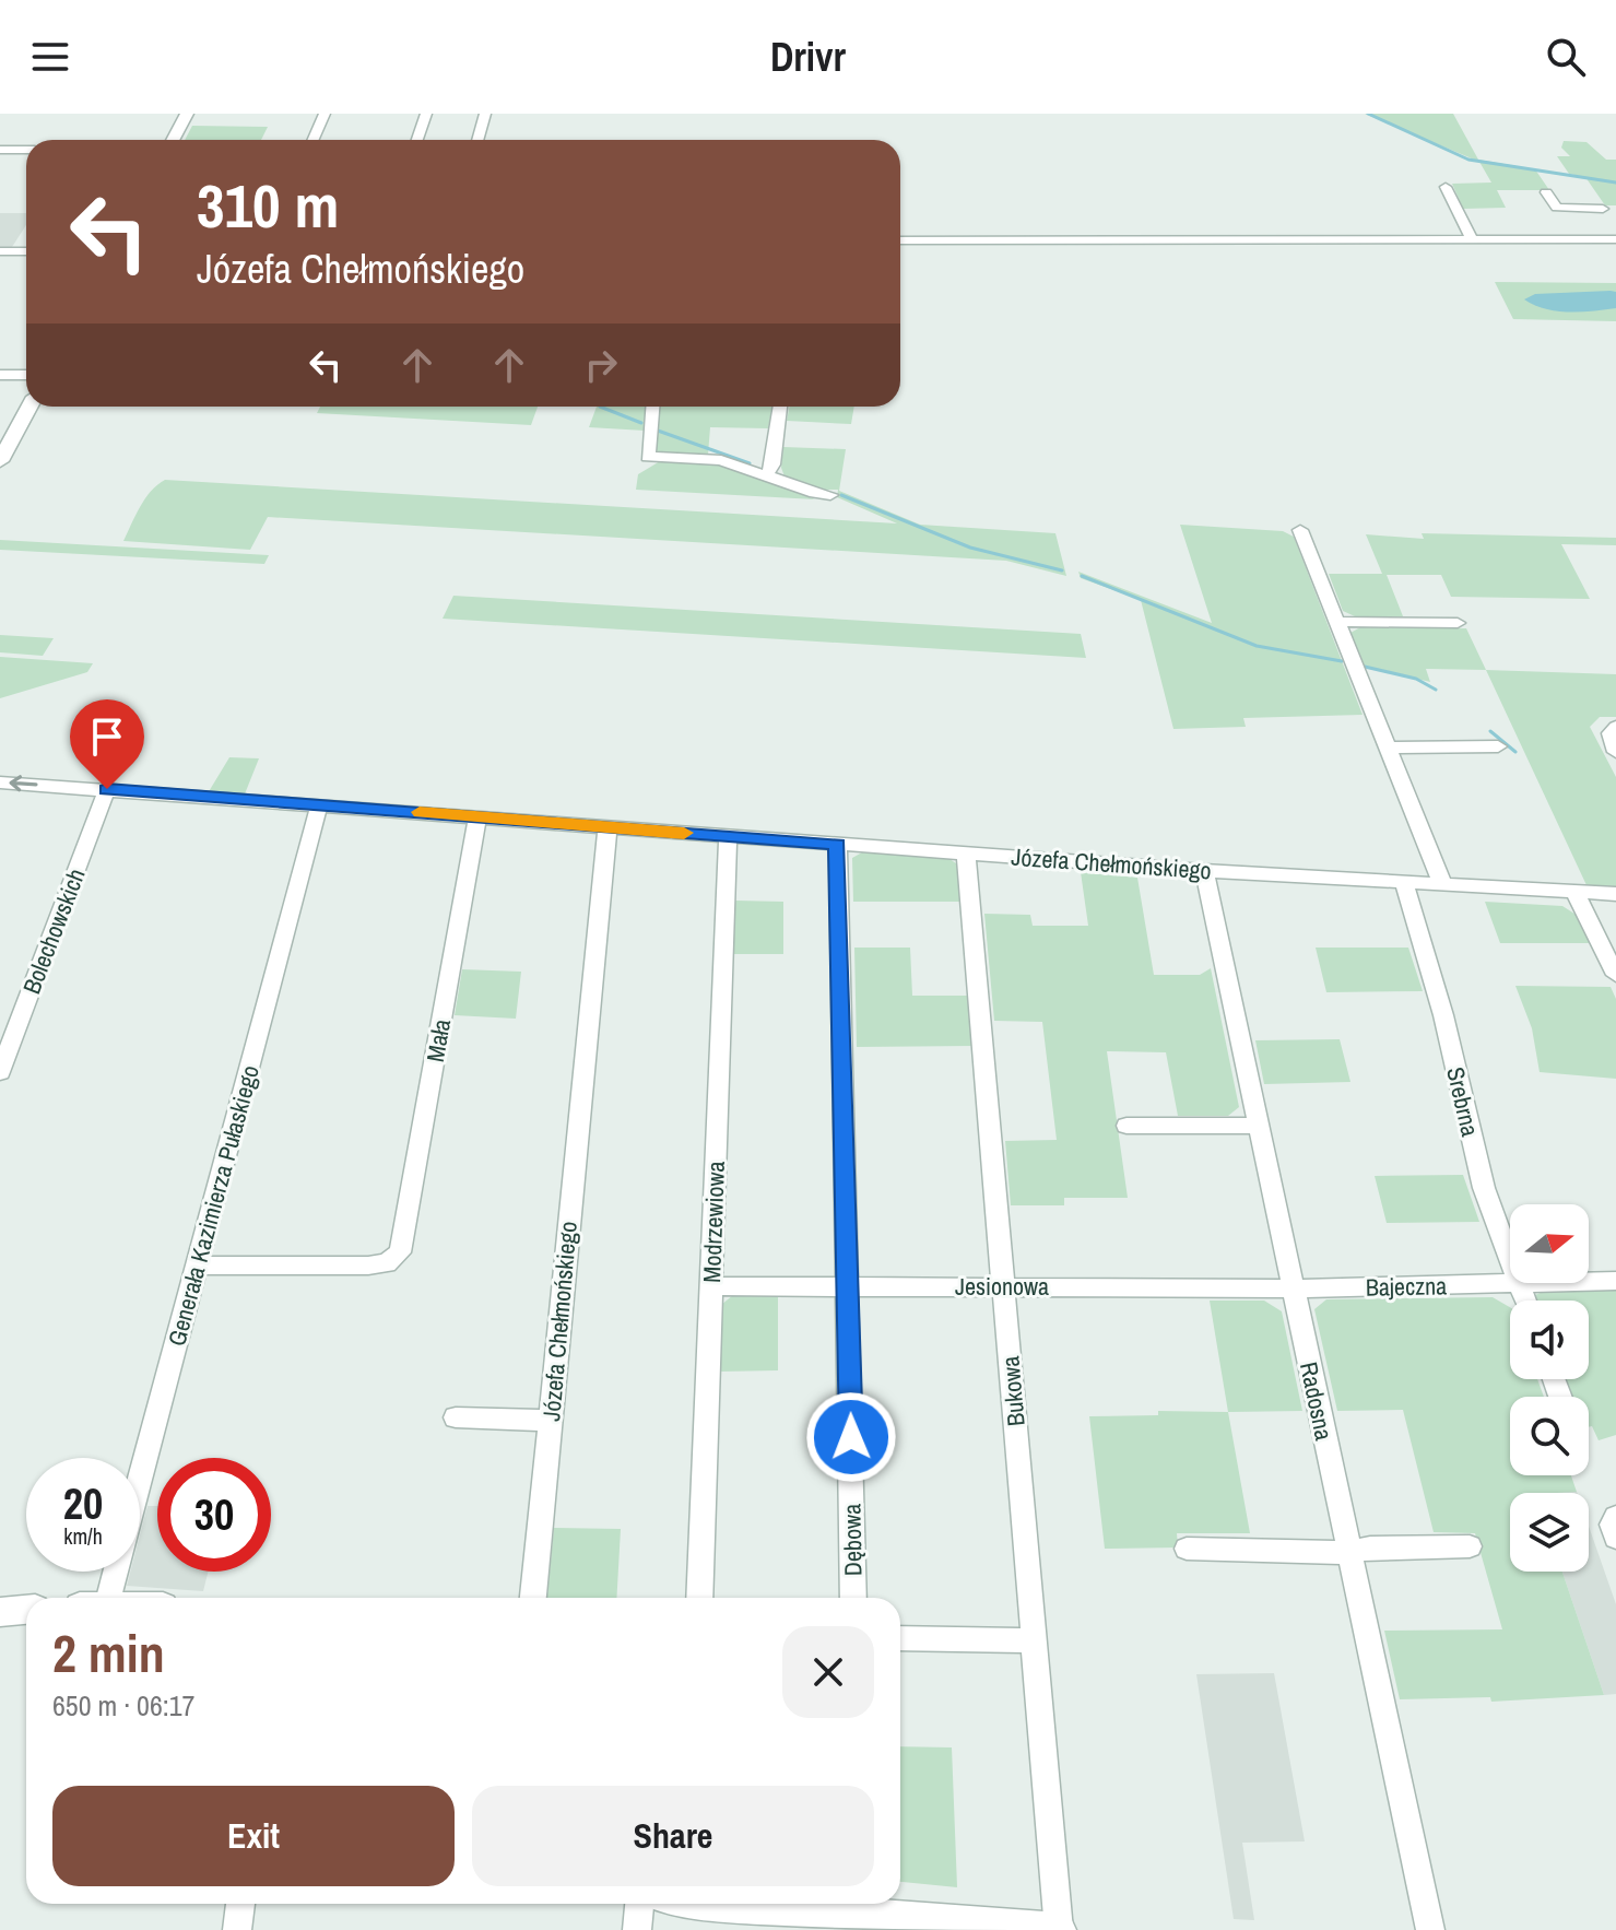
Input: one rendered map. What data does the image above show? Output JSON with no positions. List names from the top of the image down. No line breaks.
{"streets":{"street":["Józefa Chełmońskiego","Bolechowskich","Mała","Srebrna","Generała Kazimierza Pułaskiego","Modrzewiowa","Jesionowa","Bajeczna","Bukowa","Radosna","Dębowa"]},"crossings":[["Józefa Chełmońskiego","Bolechowskich"],["Józefa Chełmońskiego","Mała"],["Józefa Chełmońskiego","Srebrna"],["Józefa Chełmońskiego","Generała Kazimierza Pułaskiego"],["Józefa Chełmońskiego","Modrzewiowa"],["Józefa Chełmońskiego","Bukowa"],["Józefa Chełmońskiego","Radosna"],["Józefa Chełmońskiego","Dębowa"],["Mała","Generała Kazimierza Pułaskiego"],["Srebrna","Bajeczna"],["Modrzewiowa","Jesionowa"],["Jesionowa","Bajeczna"],["Jesionowa","Bukowa"],["Jesionowa","Radosna"],["Jesionowa","Dębowa"],["Bajeczna","Radosna"]],"north":"right","page":{"header":"Drivr","turn":["310 m","Józefa Chełmońskiego"],"speed":"20 km/h","limit":"30","heading":["2 min","650 m · 06:17"],"buttons":["Exit","Share"]}}
